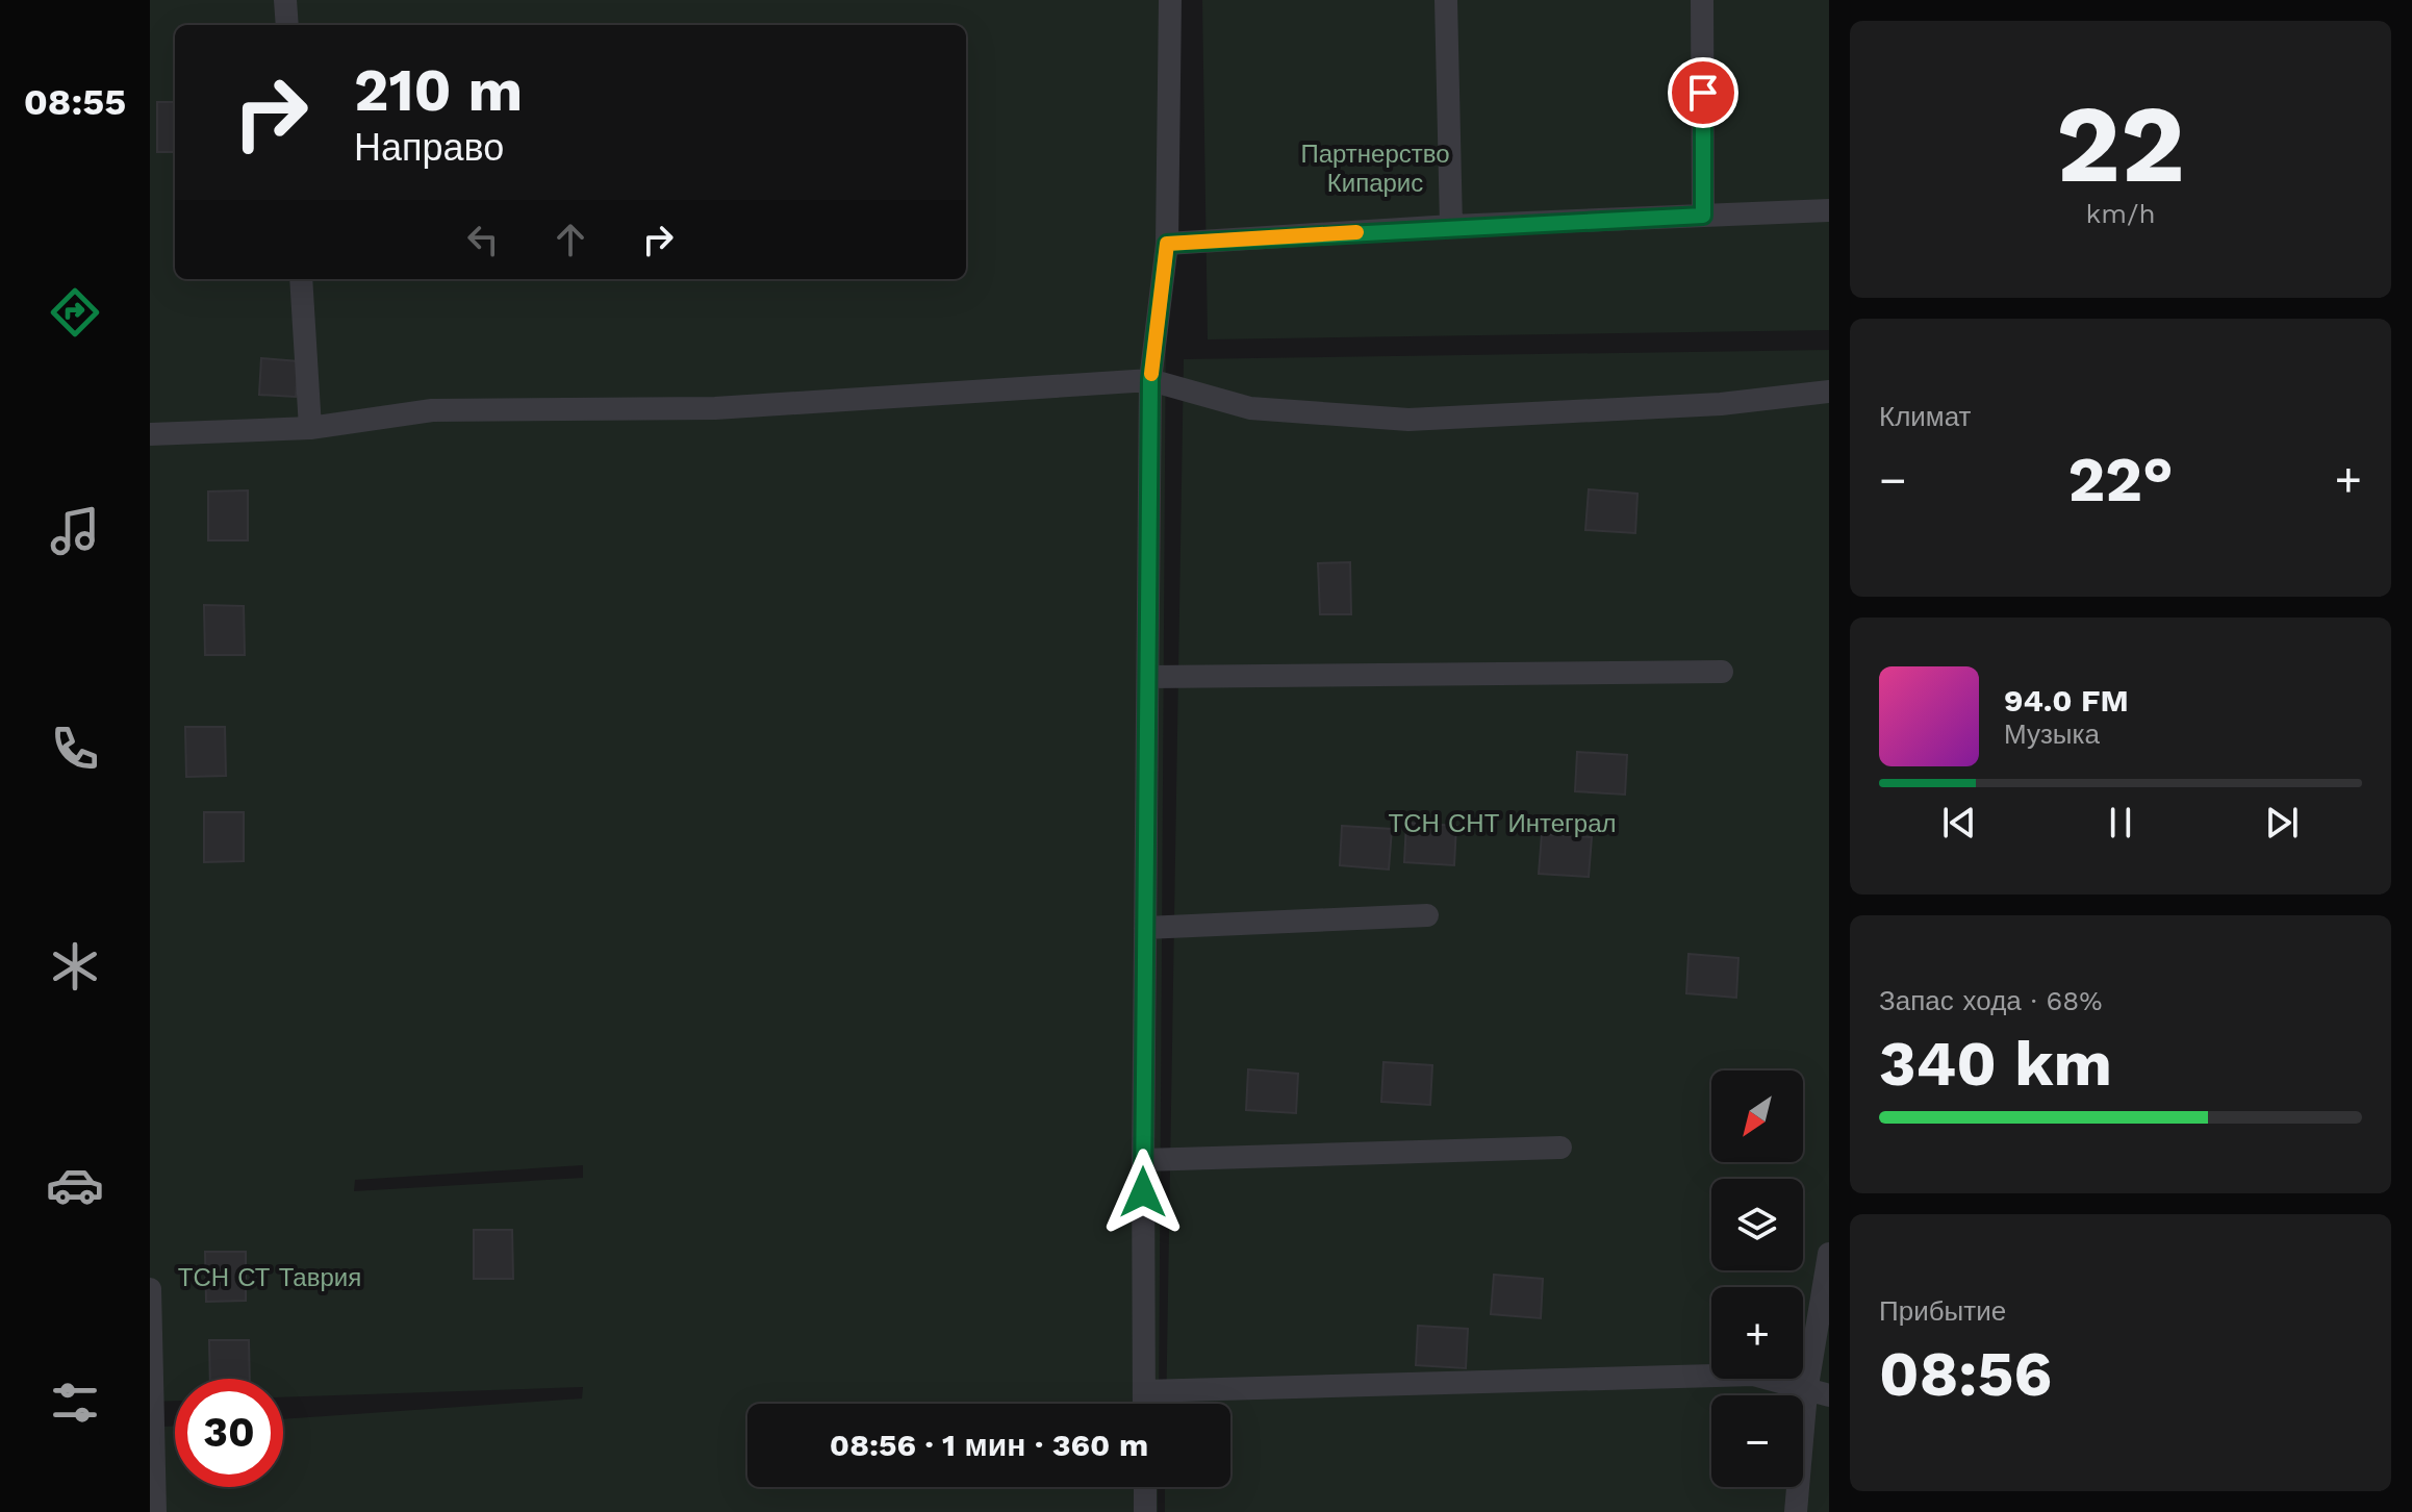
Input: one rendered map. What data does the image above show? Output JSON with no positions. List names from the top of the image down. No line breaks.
{"parks":["Партнерство Кипарис","ТСН СНТ Интеграл","ТСН СТ Таврия"],"north":"bottom left","page":{"tabs":"08:55","tile":[["22","km/h"],"Климат",["Запас хода · 68%","340 km"],["Прибытие","08:56"]],"turn":["210 m","Направо"],"heat":["−","22°","+"],"song":["94.0 FM","Музыка"],"map_buttons":["+","−"],"limit":"30","trip":"08:56 · 1 мин · 360 m"}}
